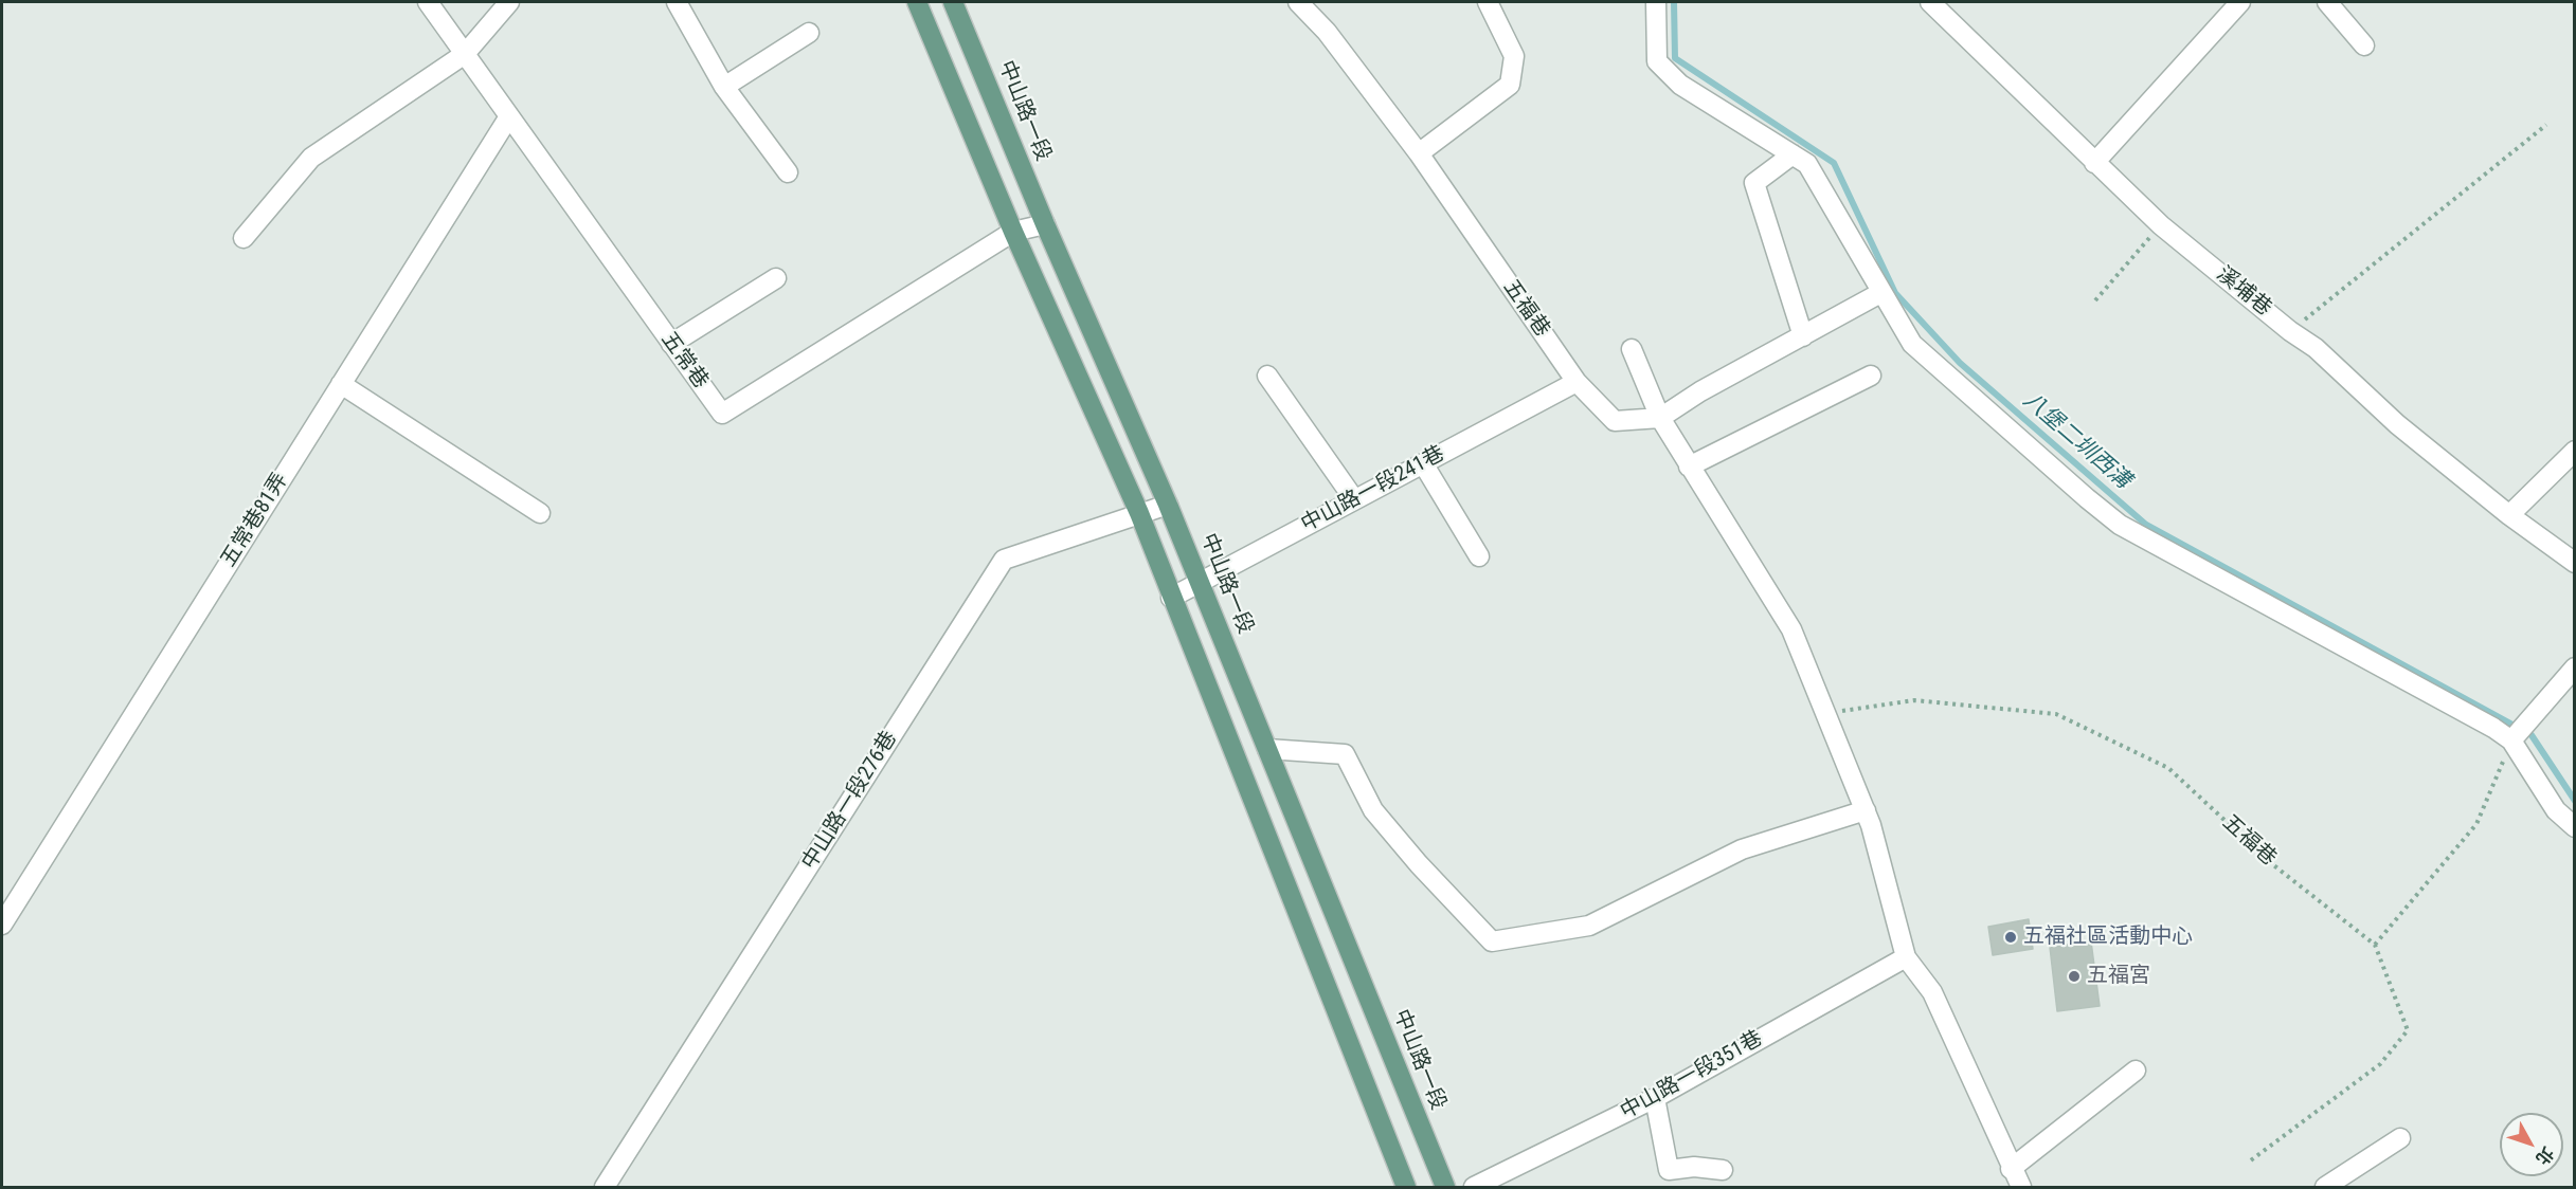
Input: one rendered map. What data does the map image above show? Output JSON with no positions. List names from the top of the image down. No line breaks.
{"streets":{"main road":["中山路一段"],"street":["溪埔巷","五福巷","五常巷","中山路一段241巷","五常巷81弄","中山路一段276巷","中山路一段351巷"]},"crossings":[["中山路一段","五常巷"],["中山路一段","中山路一段241巷"],["中山路一段","中山路一段276巷"],["五福巷","中山路一段241巷"],["五常巷","五常巷81弄"]],"water":["八堡二圳西溝"],"places":["五福社區活動中心","五福宮"],"north":"bottom right"}
